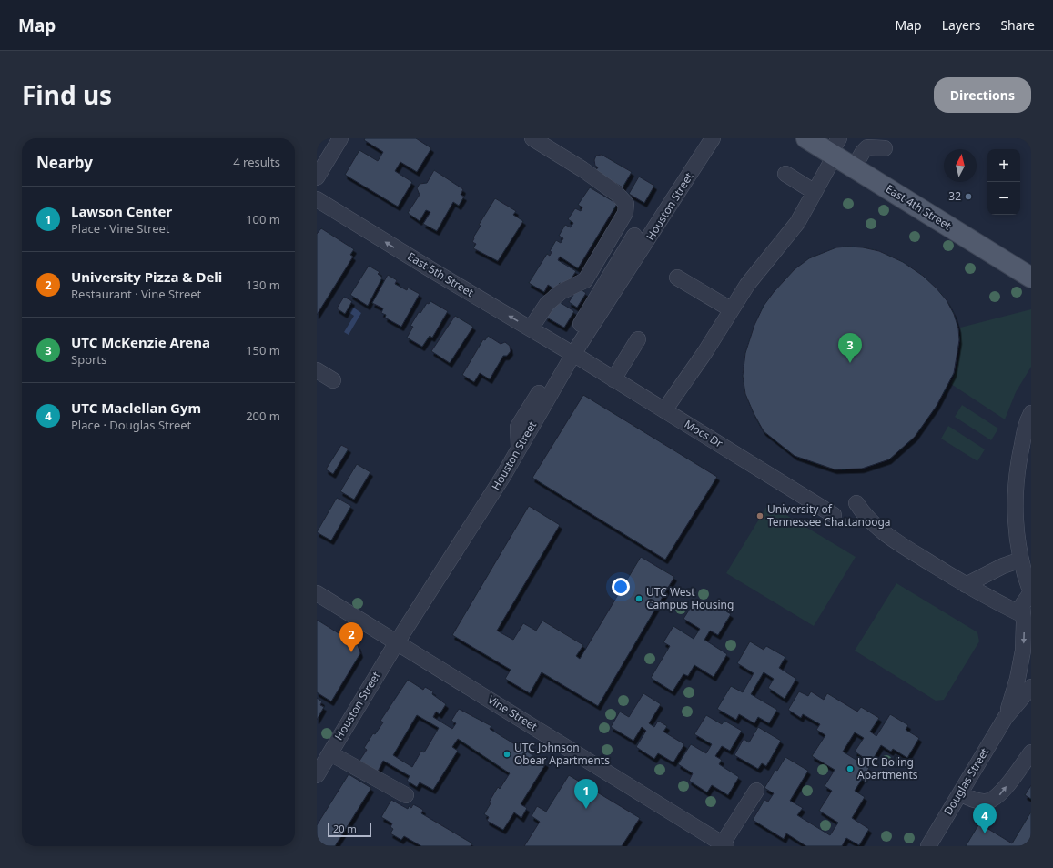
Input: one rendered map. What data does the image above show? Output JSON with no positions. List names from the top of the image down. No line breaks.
{"streets":{"main road":["East 4th Street"],"street":["Houston Street","East 5th Street","Mocs Dr","Vine Street","Douglas Street"]},"crossings":[["Houston Street","East 5th Street"],["Houston Street","Mocs Dr"],["Houston Street","Vine Street"],["East 5th Street","Mocs Dr"]],"one_way":["East 5th Street"],"places":["32","University of Tennessee Chattanooga","UTC West Campus Housing","UTC Johnson Obear Apartments","UTC Boling Apartments"],"scale_bar":"20 m","north":"top","page":{"header":"Map","nav":["Map","Layers","Share"],"title":"Find us","buttons":"Directions","heading":["Nearby","4 results"],"map_buttons":["+","−"],"list":[{"mark":"1","name":"Lawson Center","note":"Place · Vine Street","value":"100 m"},{"mark":"2","name":"University Pizza & Deli","note":"Restaurant · Vine Street","value":"130 m"},{"mark":"3","name":"UTC McKenzie Arena","note":"Sports","value":"150 m"},{"mark":"4","name":"UTC Maclellan Gym","note":"Place · Douglas Street","value":"200 m"}],"pins":["3","2","1","4"],"scale":"20 m"}}
